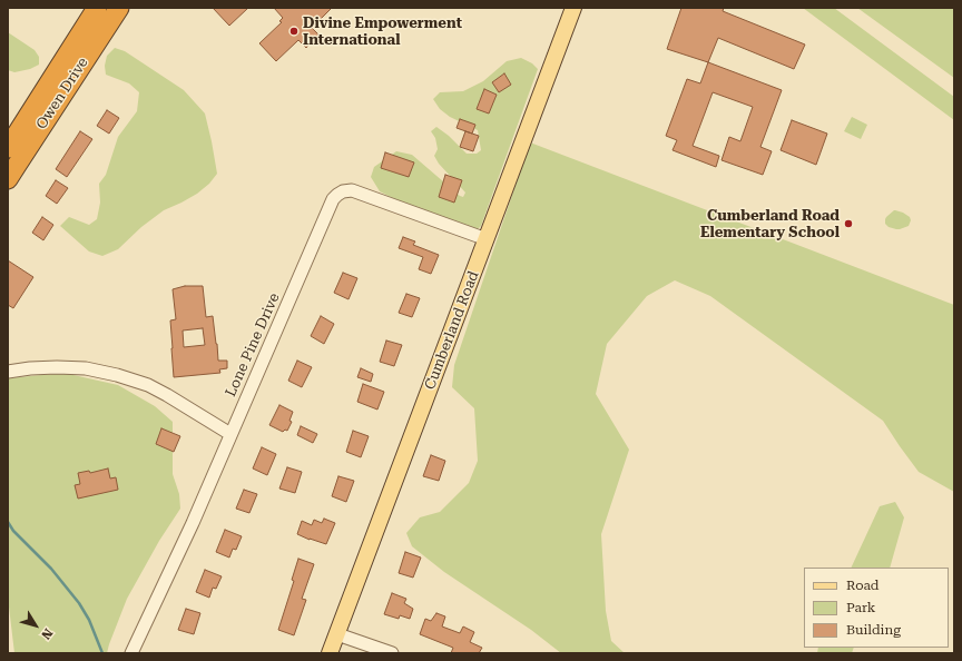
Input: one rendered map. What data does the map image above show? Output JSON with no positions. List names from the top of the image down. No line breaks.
{"streets":{"highway":["Owen Drive"],"main road":["Cumberland Road"],"street":["Lone Pine Drive"]},"crossings":[["Cumberland Road","Lone Pine Drive"]],"places":["Divine Empowerment International","Cumberland Road Elementary School"],"legend":["Road","Park","Building"],"north":"bottom right"}
